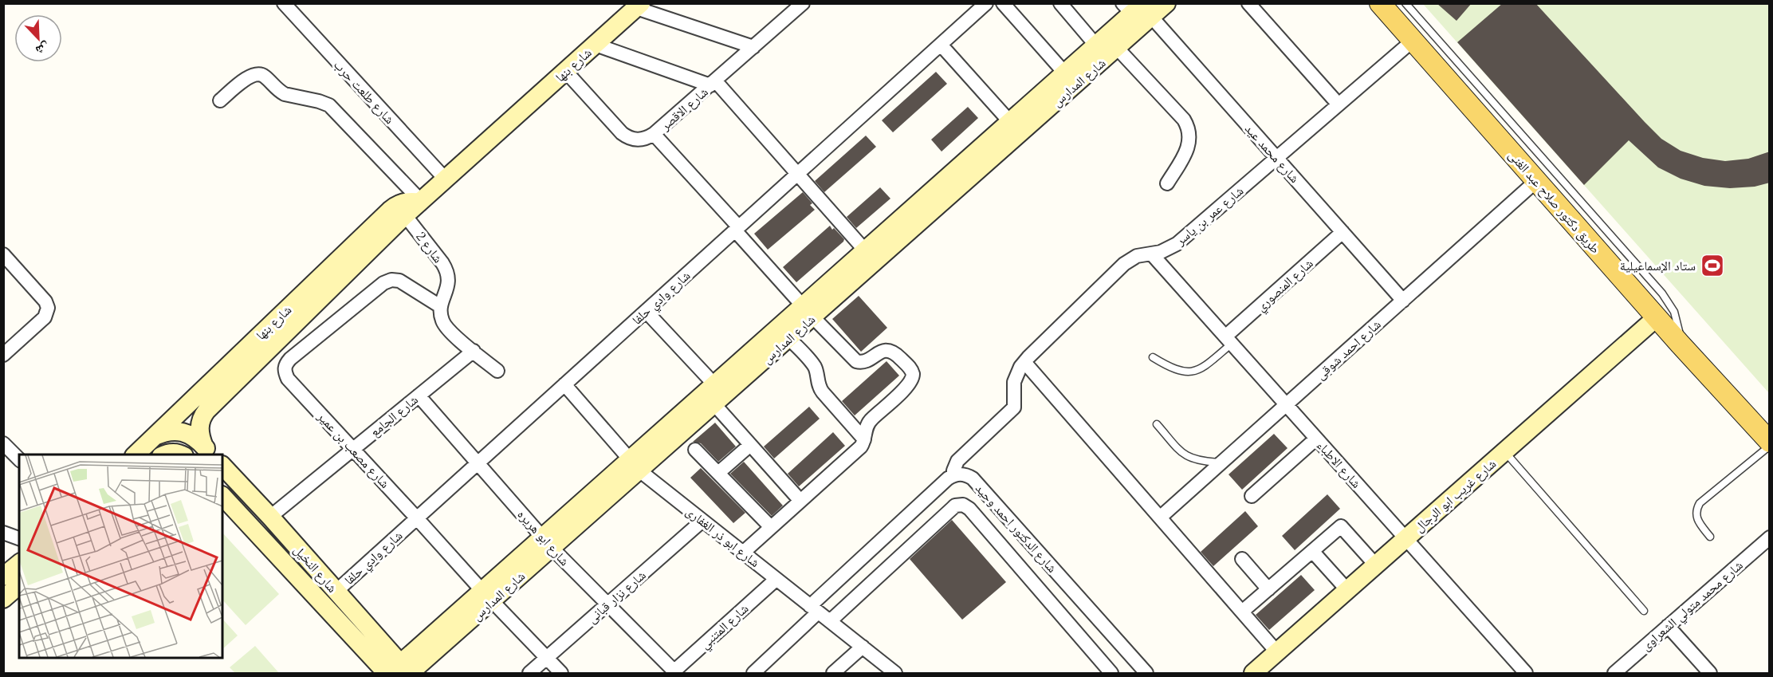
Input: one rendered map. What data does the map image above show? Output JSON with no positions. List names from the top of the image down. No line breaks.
{"streets":{"main road":["شارع بنها","شارع المدارس","طريق دكتور صلاح عبد الغنى","شارع غريب ابو الرجال","شارع النخيل"],"street":["شارع طلعت حرب","شارع الاقصر","شارع محمد عيد","شارع عمر بن ياسر","شارع 2","شارع المنصوري","شارع وادي حلفا","شارع احمد شوقى","شارع الجامع","شارع مصعب بن عمير","شارع الاطباء","شارع الدكتور احمد وحيد","شارع ابو ذر الغفارى","شارع ابو هريره","شارع نزار قبانى","شارع محمد متولي الشعراوى","شارع المتنبي"]},"crossings":[["شارع بنها","شارع طلعت حرب"],["شارع بنها","شارع الاقصر"],["شارع بنها","شارع 2"],["شارع المدارس","شارع محمد عيد"],["شارع المدارس","شارع مصعب بن عمير"],["شارع المدارس","شارع ابو ذر الغفارى"],["شارع المدارس","شارع ابو هريره"],["شارع المدارس","شارع النخيل"],["شارع محمد عيد","شارع عمر بن ياسر"],["شارع محمد عيد","شارع المنصوري"],["شارع محمد عيد","شارع احمد شوقى"],["طريق دكتور صلاح عبد الغنى","شارع عمر بن ياسر"],["طريق دكتور صلاح عبد الغنى","شارع احمد شوقى"],["طريق دكتور صلاح عبد الغنى","شارع غريب ابو الرجال"],["شارع عمر بن ياسر","شارع الاطباء"],["شارع عمر بن ياسر","شارع الدكتور احمد وحيد"],["شارع 2","شارع مصعب بن عمير"],["شارع المنصوري","شارع الاطباء"],["شارع وادي حلفا","شارع مصعب بن عمير"],["شارع وادي حلفا","شارع ابو ذر الغفارى"],["شارع وادي حلفا","شارع ابو هريره"],["شارع وادي حلفا","شارع النخيل"],["شارع احمد شوقى","شارع الاطباء"],["شارع الجامع","شارع مصعب بن عمير"],["شارع الجامع","شارع ابو هريره"],["شارع الجامع","شارع النخيل"],["شارع مصعب بن عمير","شارع نزار قبانى"],["شارع الاطباء","شارع غريب ابو الرجال"],["شارع الدكتور احمد وحيد","شارع ابو ذر الغفارى"],["شارع ابو ذر الغفارى","شارع نزار قبانى"],["شارع ابو ذر الغفارى","شارع المتنبي"],["شارع ابو هريره","شارع نزار قبانى"],["شارع ابو هريره","شارع المتنبي"]],"places":{"sports":["ستاد الإسماعيلية"]},"north":"bottom right"}
